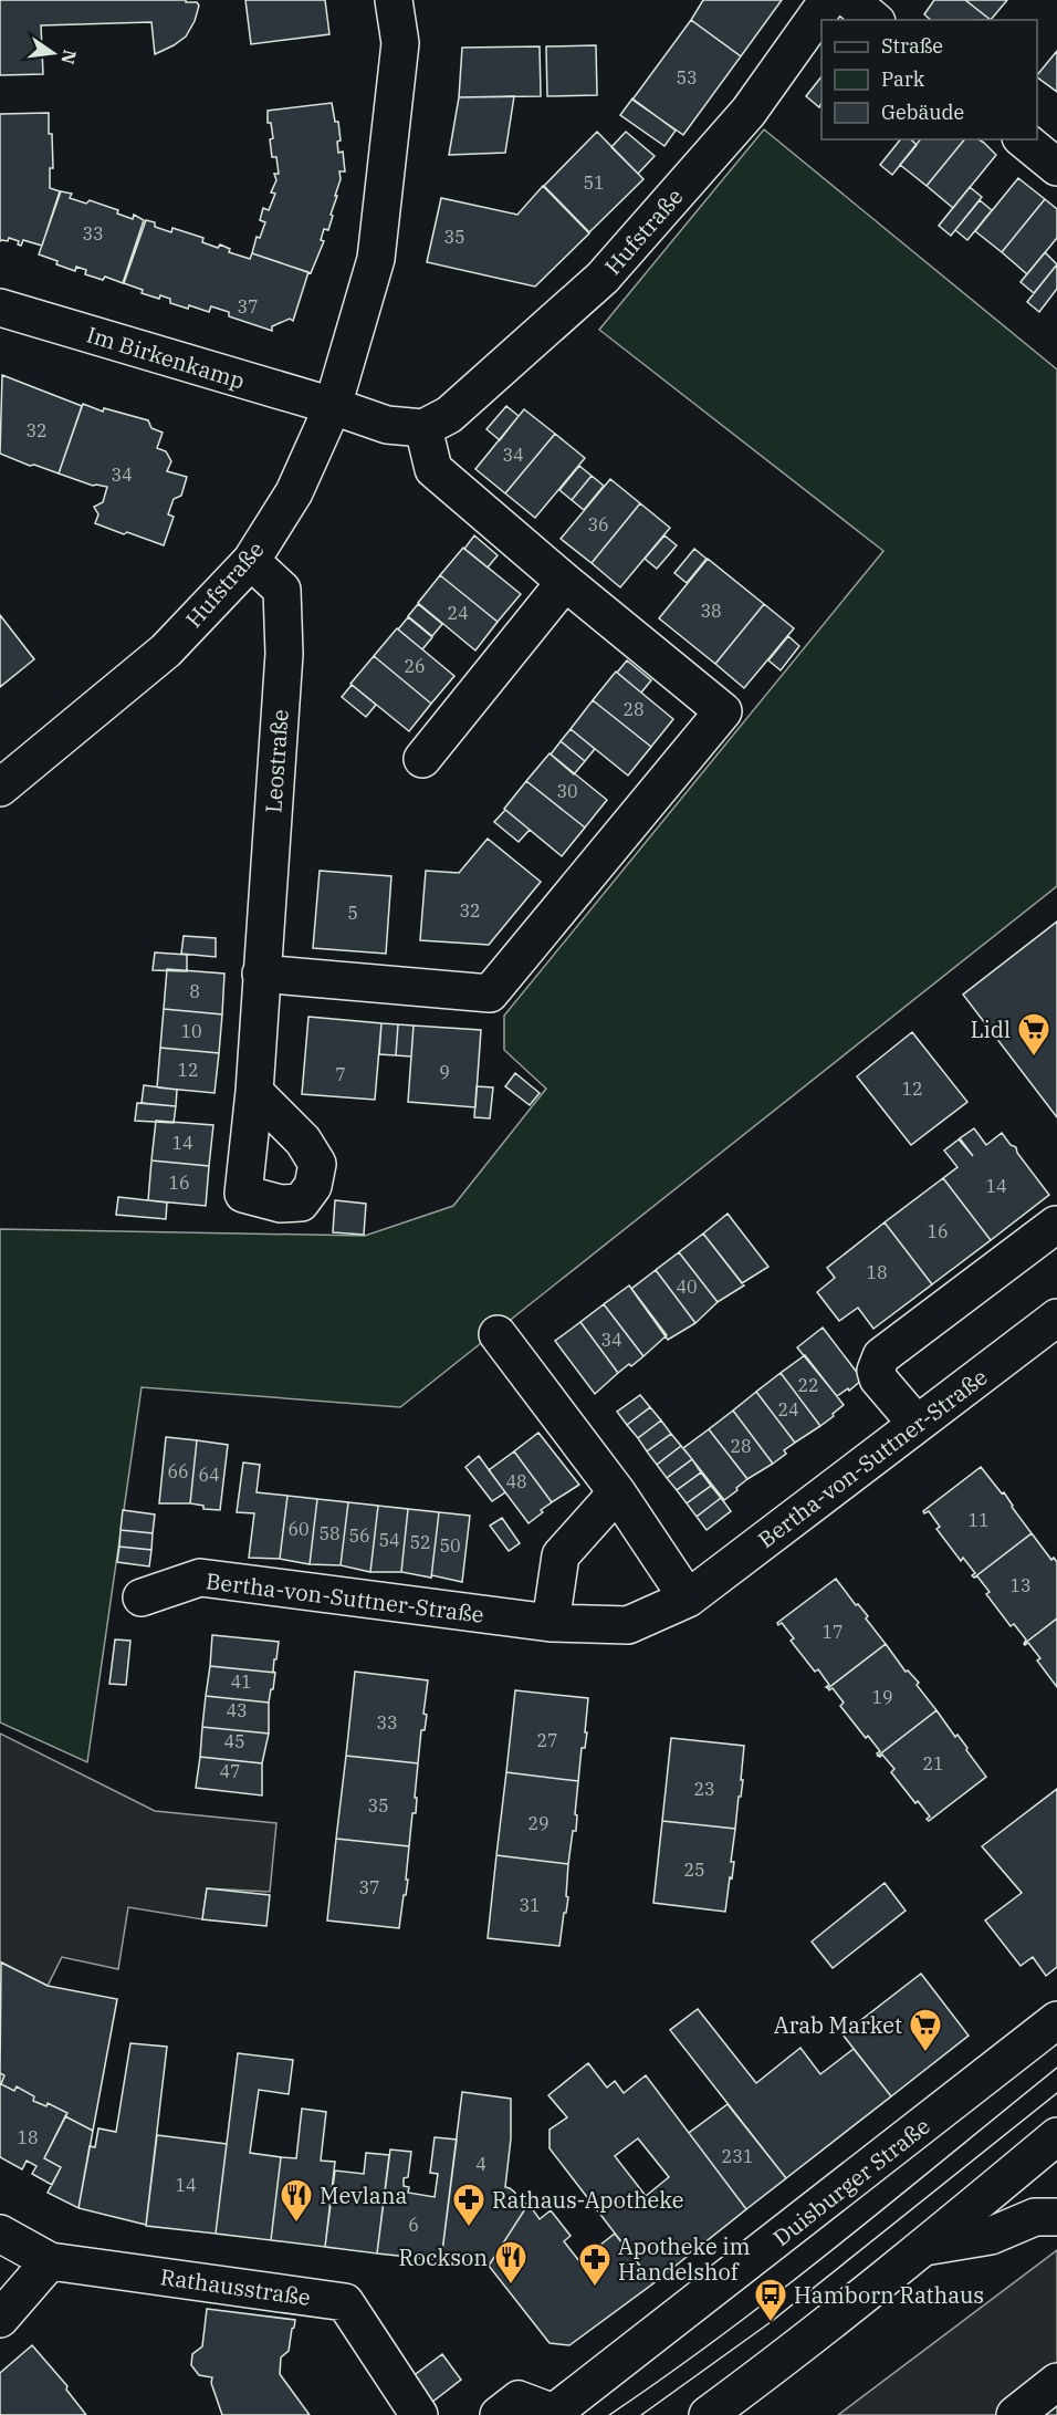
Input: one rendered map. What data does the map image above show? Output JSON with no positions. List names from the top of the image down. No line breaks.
{"streets":{"street":["Hufstraße","Im Birkenkamp","Leostraße","Bertha-von-Suttner-Straße","Duisburger Straße","Rathausstraße"]},"crossings":[["Hufstraße","Im Birkenkamp"],["Hufstraße","Leostraße"]],"places":{"supermarket":["Lidl","Arab Market"],"restaurant":["Mevlana","Rockson"],"pharmacy":["Rathaus-Apotheke","Apotheke im Handelshof"],"bus stop":["Hamborn Rathaus"]},"house_numbers":["53","51","33","35","37","32","34","34","36","38","24","26","28","30","32","5","8","10","12","9","7","12","14","16","14","16","18","40","34","22","24","28","66","64","48","11","60","58","56","54","52","50","13","17","41","19","43","33","27","45","21","47","23","35","29","25","37","31","18","231","4","14","6"],"legend":["Straße","Park","Gebäude"],"north":"right"}
